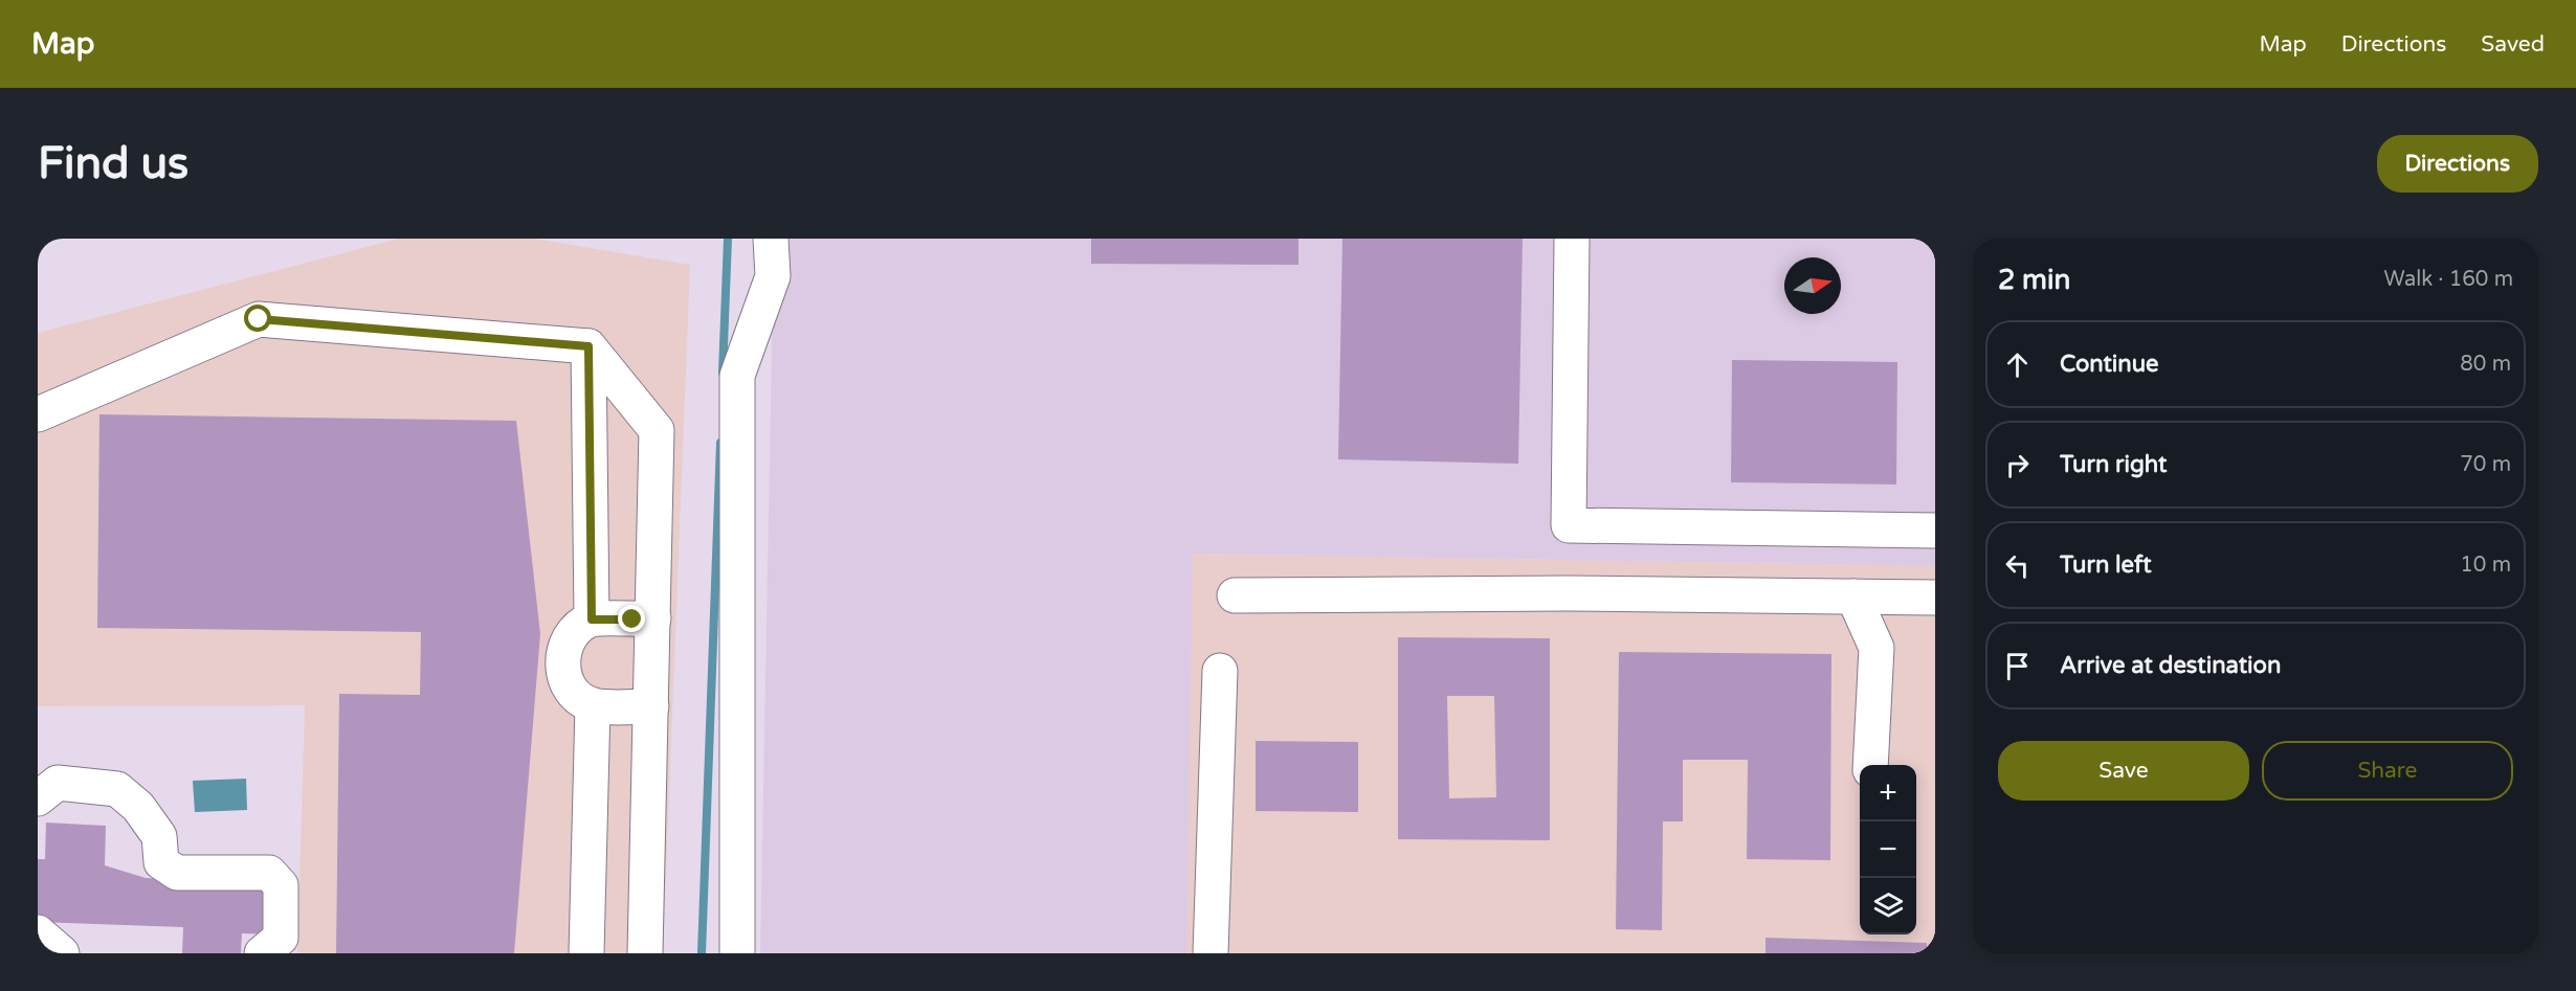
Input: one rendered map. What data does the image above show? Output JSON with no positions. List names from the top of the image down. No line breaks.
{"north":"right","page":{"header":"Map","nav":["Map","Directions","Saved"],"buttons":["Directions",["Save","Share"]],"title":"Find us","heading":["2 min","Walk · 160 m"],"list":[["Continue","80 m"],["Turn right","70 m"],["Turn left","10 m"],"Arrive at destination"],"map_buttons":["+","−"]}}
